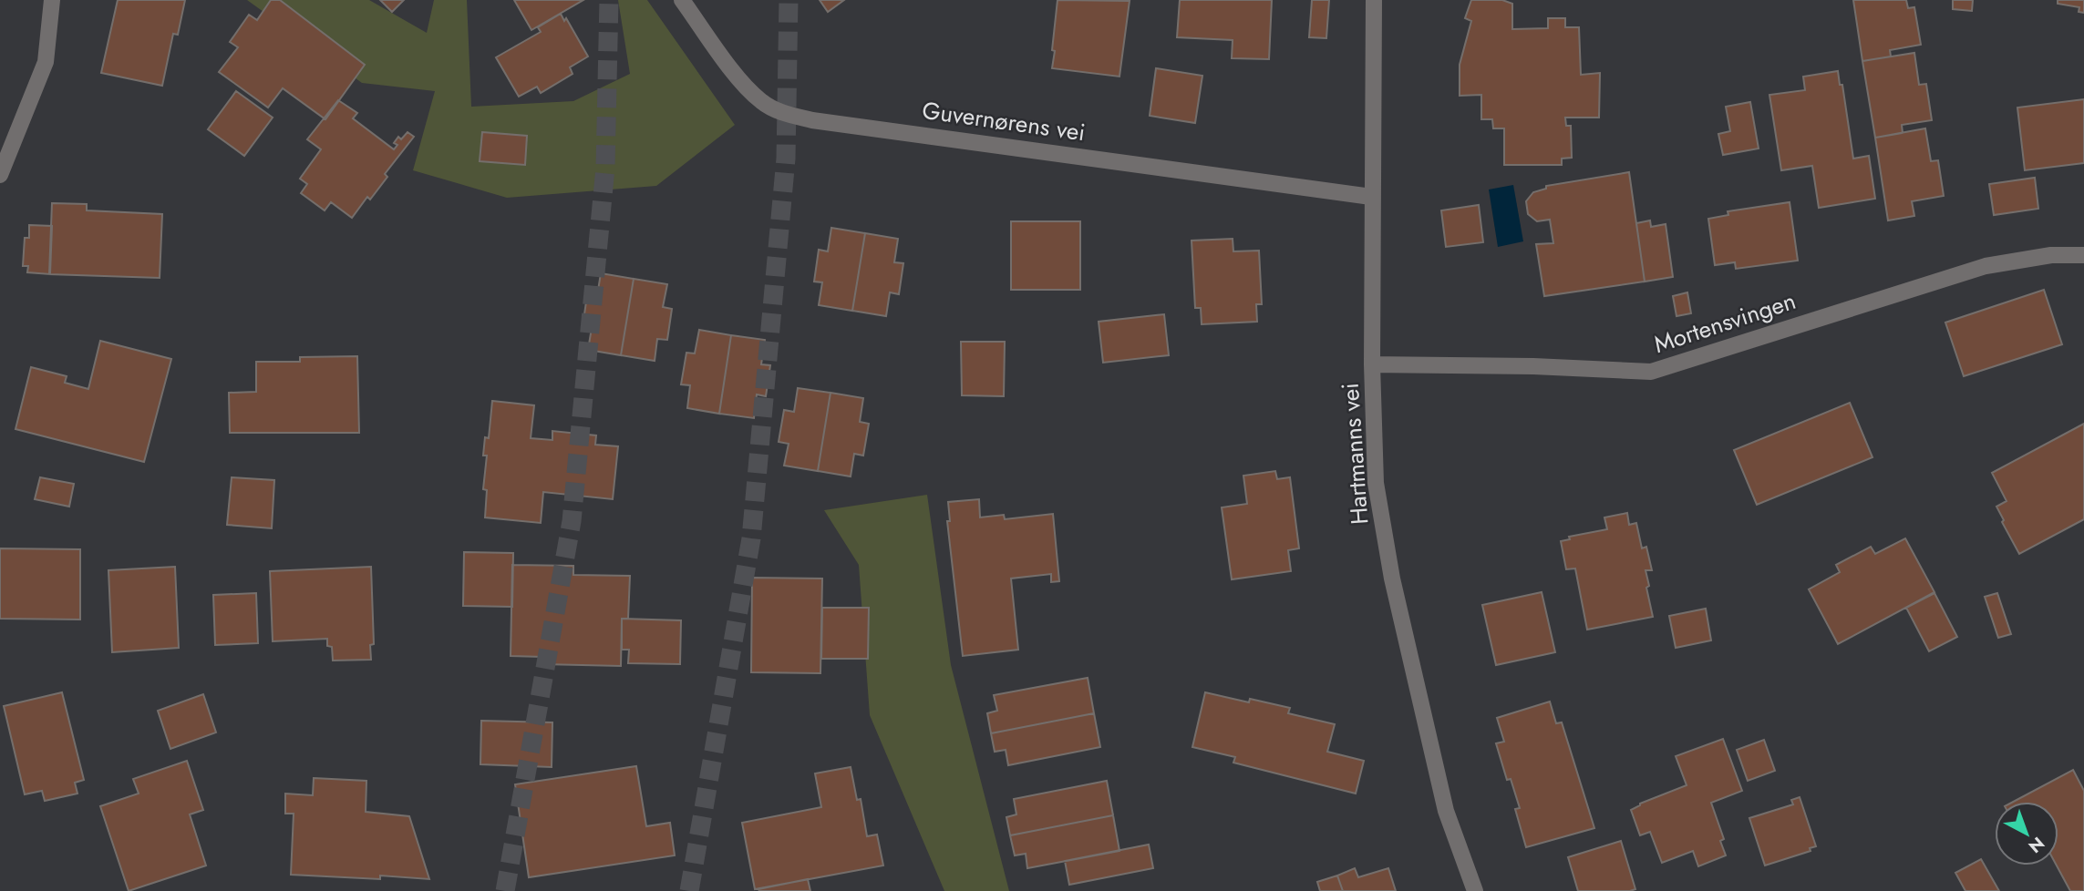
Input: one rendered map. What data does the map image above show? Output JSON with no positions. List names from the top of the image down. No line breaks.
{"streets":{"street":["Guvernørens vei","Mortensvingen","Hartmanns vei"]},"crossings":[["Guvernørens vei","Hartmanns vei"],["Mortensvingen","Hartmanns vei"]],"north":"bottom right"}
